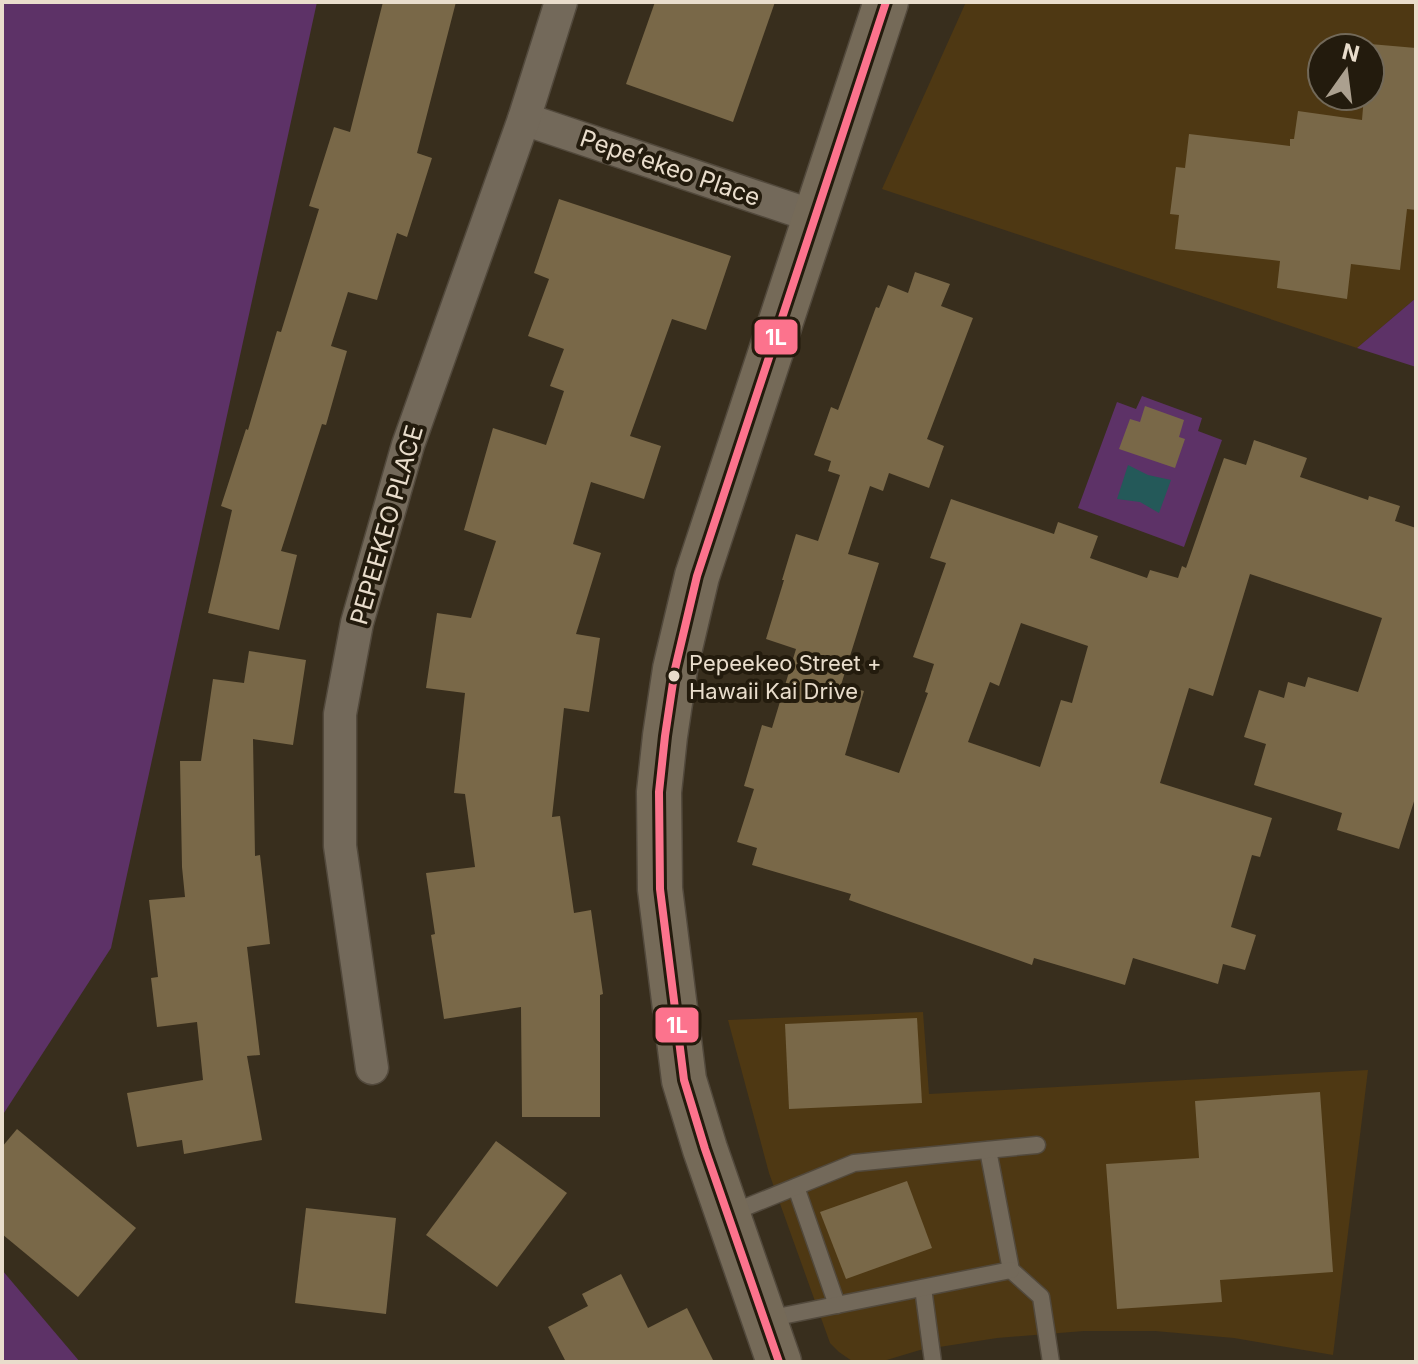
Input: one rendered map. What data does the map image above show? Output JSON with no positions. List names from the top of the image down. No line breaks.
{"streets":{"street":["Pepeʻekeo Place","PEPEEKEO PLACE"]},"crossings":[["Pepeʻekeo Place","PEPEEKEO PLACE"]],"places":["Pepeekeo Street + Hawaii Kai Drive"],"lines":["transit line 1L"],"north":"top"}
